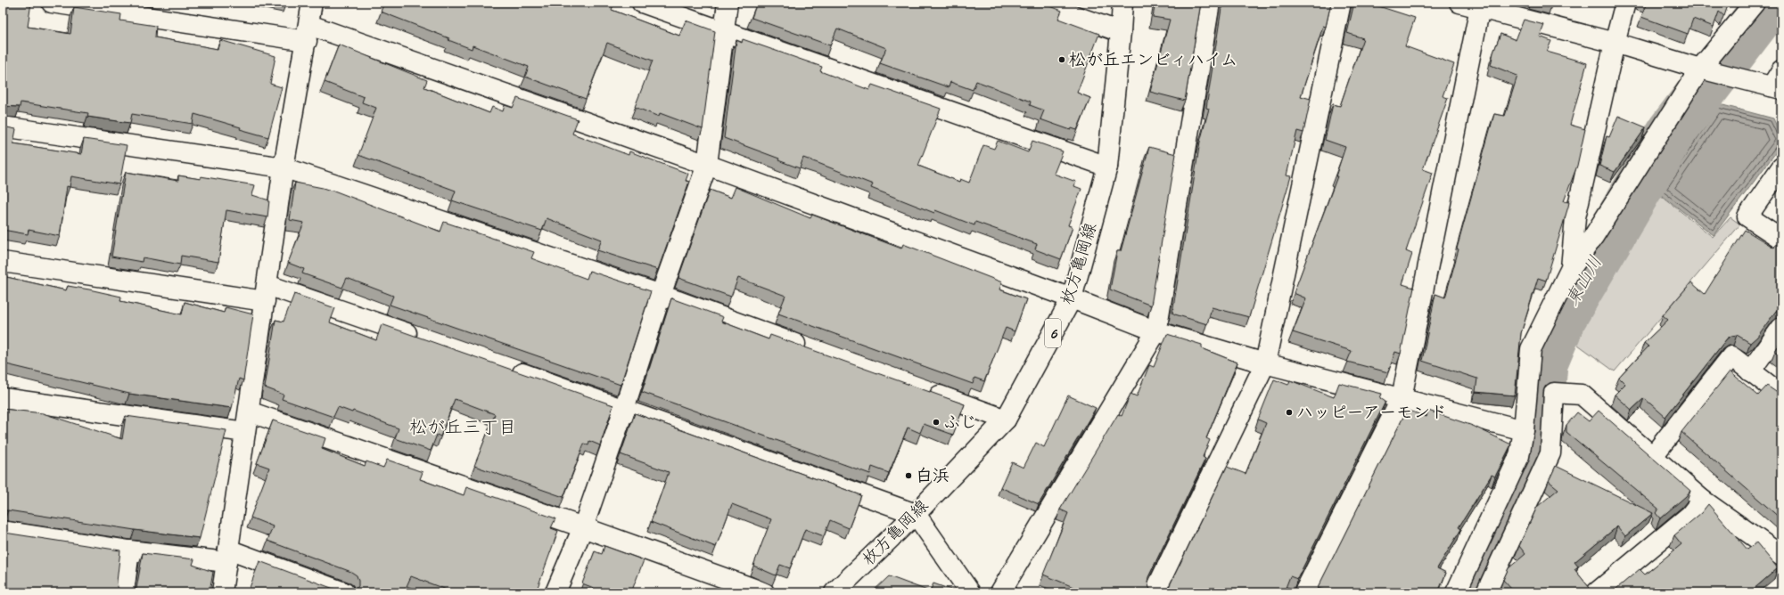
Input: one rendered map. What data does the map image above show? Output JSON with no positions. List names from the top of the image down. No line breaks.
{"streets":{"street":["枚方亀岡線","6"]},"districts":["松が丘三丁目"],"water":["東山川"],"places":["松が丘エンビィハイム","ハッピーアーモンド","ふじ","白浜"]}
